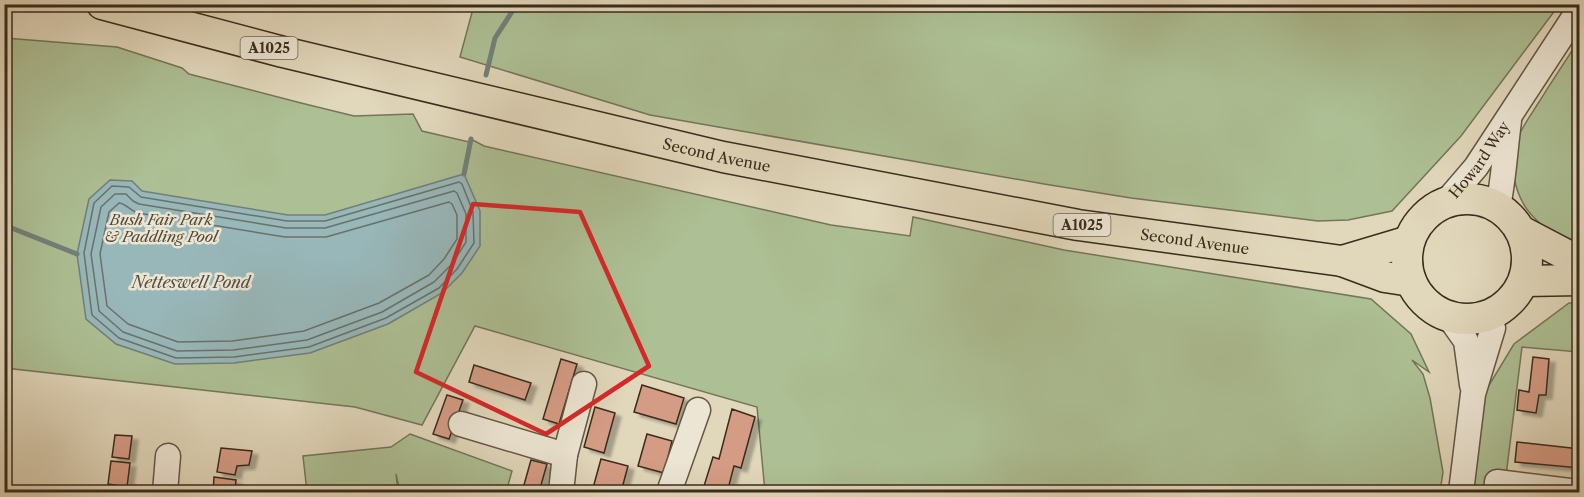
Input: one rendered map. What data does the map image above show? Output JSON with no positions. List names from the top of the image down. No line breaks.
{"streets":{"main road":["A1025","Second Avenue"],"street":["Howard Way"]},"crossings":[["Second Avenue","Howard Way"]],"water":["Netteswell Pond"],"parks":["Bush Fair Park & Paddling Pool"]}
